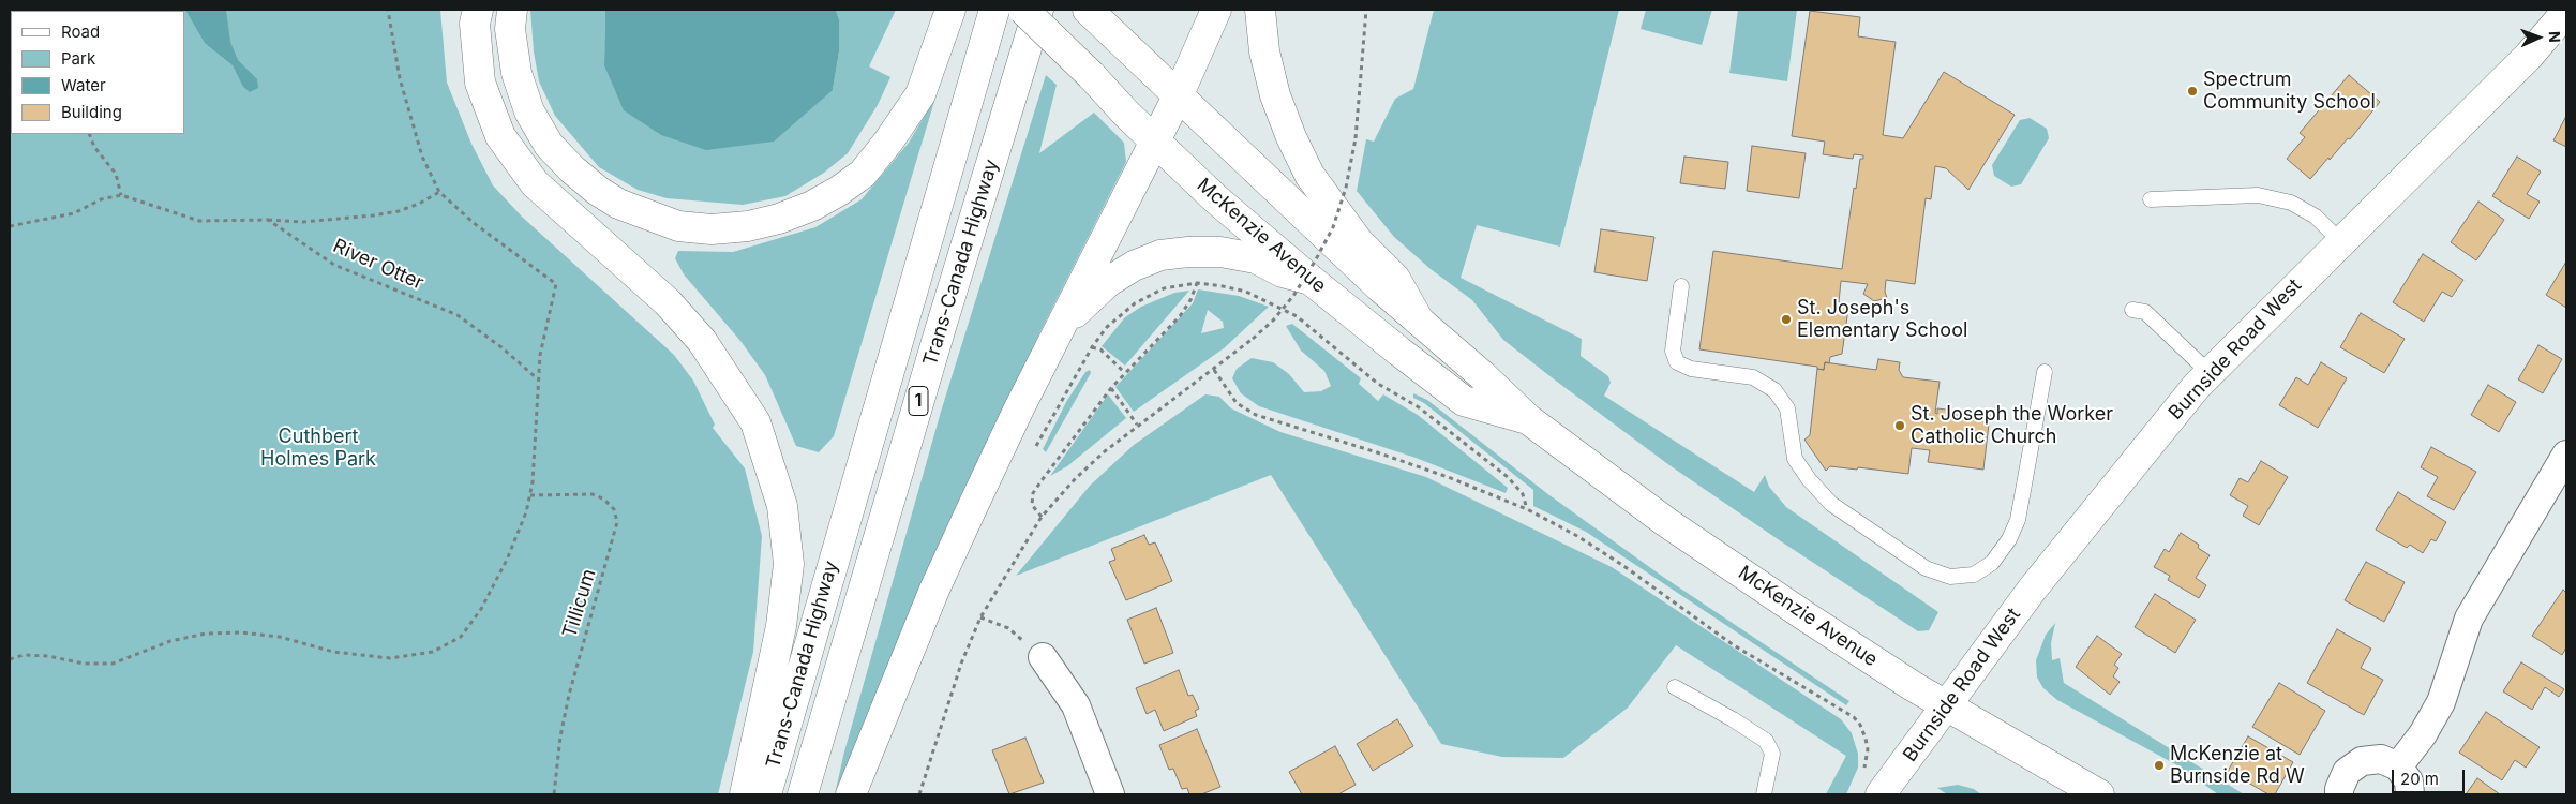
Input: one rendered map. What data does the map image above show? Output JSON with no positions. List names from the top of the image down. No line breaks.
{"streets":{"main road":["McKenzie Avenue","Trans-Canada Highway","Burnside Road West","1"],"path":["River Otter","Tillicum"]},"crossings":[["McKenzie Avenue","Burnside Road West"]],"parks":["Cuthbert Holmes Park"],"places":["Spectrum Community School","St. Joseph's Elementary School","St. Joseph the Worker Catholic Church","McKenzie at Burnside Rd W"],"legend":["Road","Park","Water","Building"],"scale_bar":"20 m","north":"right"}
